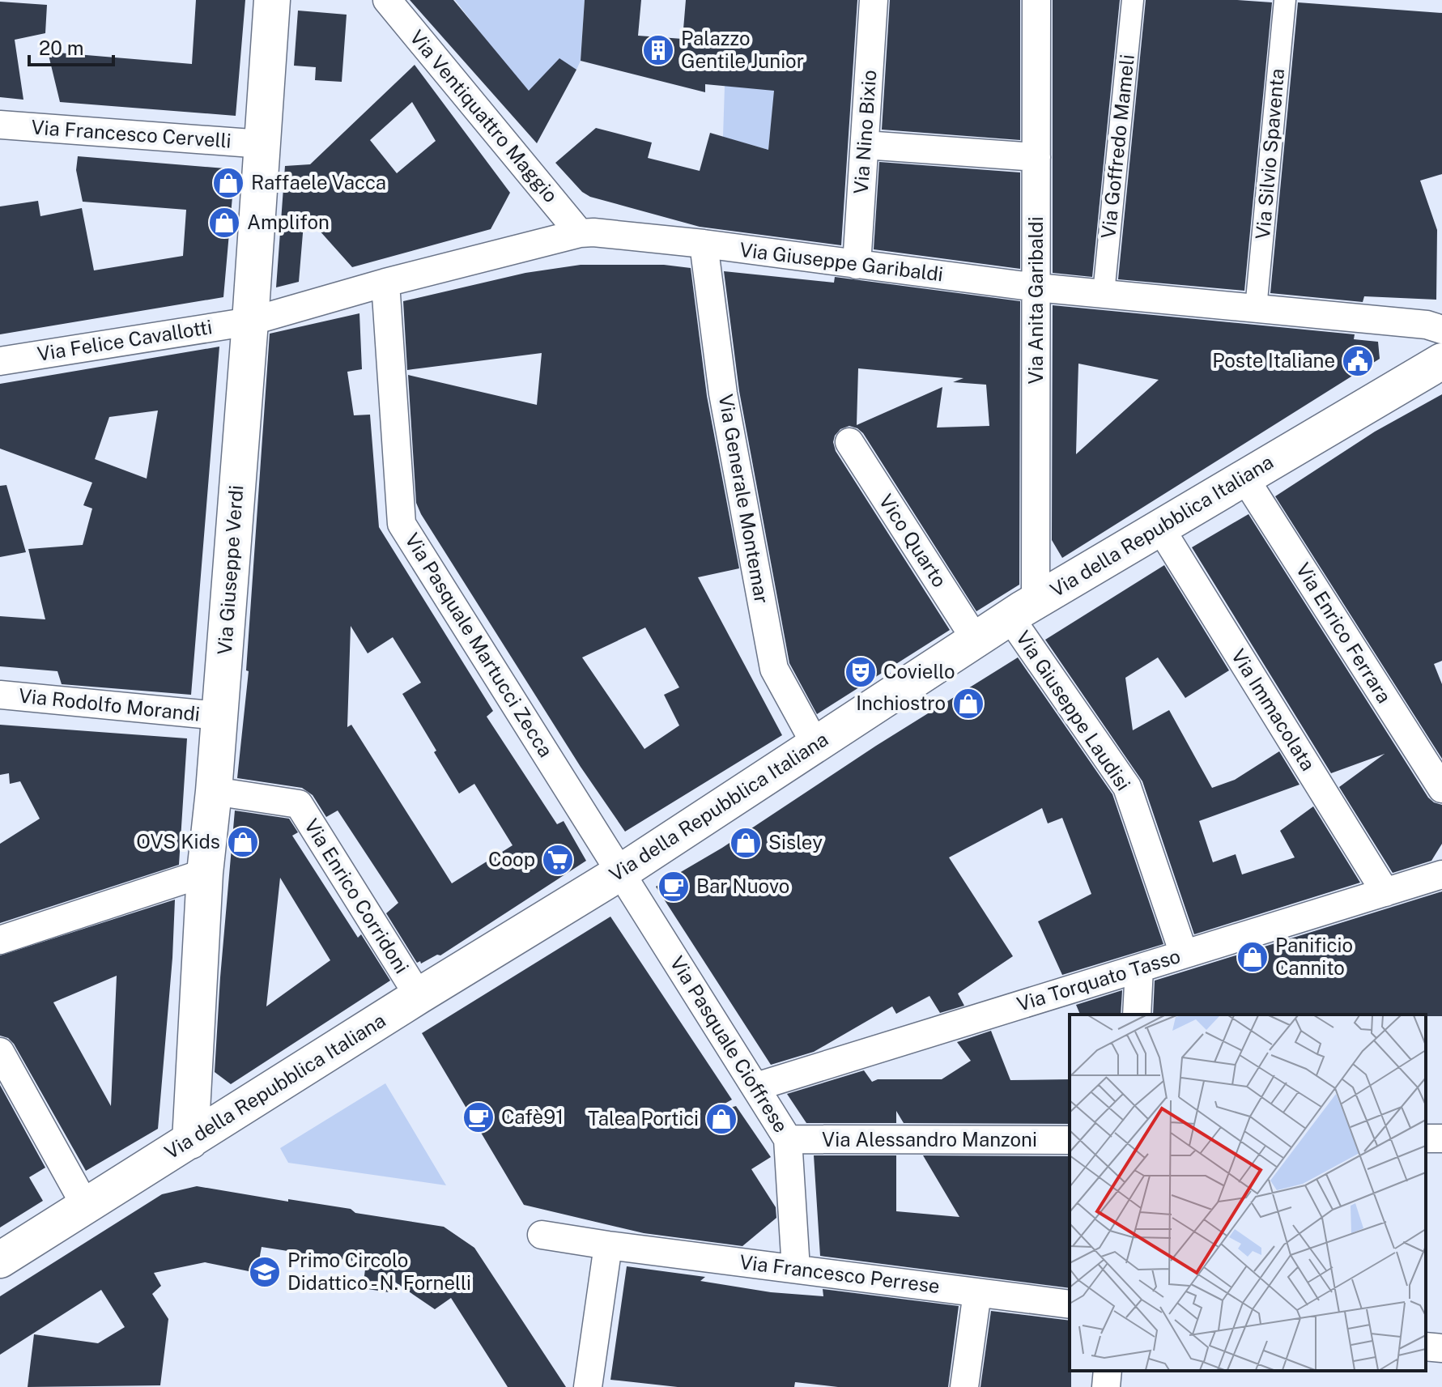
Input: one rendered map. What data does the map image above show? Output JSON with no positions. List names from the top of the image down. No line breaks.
{"streets":{"street":["Via Ventiquattro Maggio","Via Nino Bixio","Via Francesco Cervelli","Via Goffredo Mameli","Via Silvio Spaventa","Via Giuseppe Garibaldi","Via Anita Garibaldi","Via Felice Cavallotti","Via Generale Montemar","Via della Repubblica Italiana","Vico Quarto","Via Giuseppe Verdi","Via Enrico Ferrara","Via Pasquale Martucci Zecca","Via Rodolfo Morandi","Via Immacolata","Via Giuseppe Laudisi","Via Enrico Corridoni","Via Torquato Tasso","Via Pasquale Cioffrese","Via Alessandro Manzoni","Via Francesco Perrese"]},"crossings":[["Via Ventiquattro Maggio","Via Giuseppe Garibaldi"],["Via Nino Bixio","Via Giuseppe Garibaldi"],["Via Francesco Cervelli","Via Giuseppe Verdi"],["Via Goffredo Mameli","Via Giuseppe Garibaldi"],["Via Silvio Spaventa","Via Giuseppe Garibaldi"],["Via Giuseppe Garibaldi","Via Anita Garibaldi"],["Via Giuseppe Garibaldi","Via Felice Cavallotti"],["Via Giuseppe Garibaldi","Via Generale Montemar"],["Via Giuseppe Garibaldi","Via Giuseppe Verdi"],["Via Giuseppe Garibaldi","Via Pasquale Martucci Zecca"],["Via Anita Garibaldi","Via della Repubblica Italiana"],["Via Anita Garibaldi","Via Giuseppe Laudisi"],["Via Felice Cavallotti","Via Giuseppe Verdi"],["Via Generale Montemar","Via della Repubblica Italiana"],["Via della Repubblica Italiana","Vico Quarto"],["Via della Repubblica Italiana","Via Giuseppe Verdi"],["Via della Repubblica Italiana","Via Enrico Ferrara"],["Via della Repubblica Italiana","Via Pasquale Martucci Zecca"],["Via della Repubblica Italiana","Via Immacolata"],["Via della Repubblica Italiana","Via Giuseppe Laudisi"],["Via della Repubblica Italiana","Via Enrico Corridoni"],["Via della Repubblica Italiana","Via Pasquale Cioffrese"],["Via Giuseppe Verdi","Via Rodolfo Morandi"],["Via Giuseppe Verdi","Via Enrico Corridoni"],["Via Pasquale Martucci Zecca","Via Pasquale Cioffrese"],["Via Immacolata","Via Torquato Tasso"],["Via Giuseppe Laudisi","Via Torquato Tasso"],["Via Torquato Tasso","Via Pasquale Cioffrese"],["Via Pasquale Cioffrese","Via Alessandro Manzoni"],["Via Pasquale Cioffrese","Via Francesco Perrese"]],"places":{"building":["Palazzo Gentile Junior"],"shop":["Raffaele Vacca","Amplifon","Inchiostro","OVS Kids","Sisley","Panificio Cannito","Talea Portici"],"public building":["Poste Italiane"],"theatre":["Coviello"],"supermarket":["Coop"],"cafe":["Bar Nuovo","Cafè91"],"school or university":["Primo Circolo Didattico - N. Fornelli"]},"scale_bar":"20 m"}
